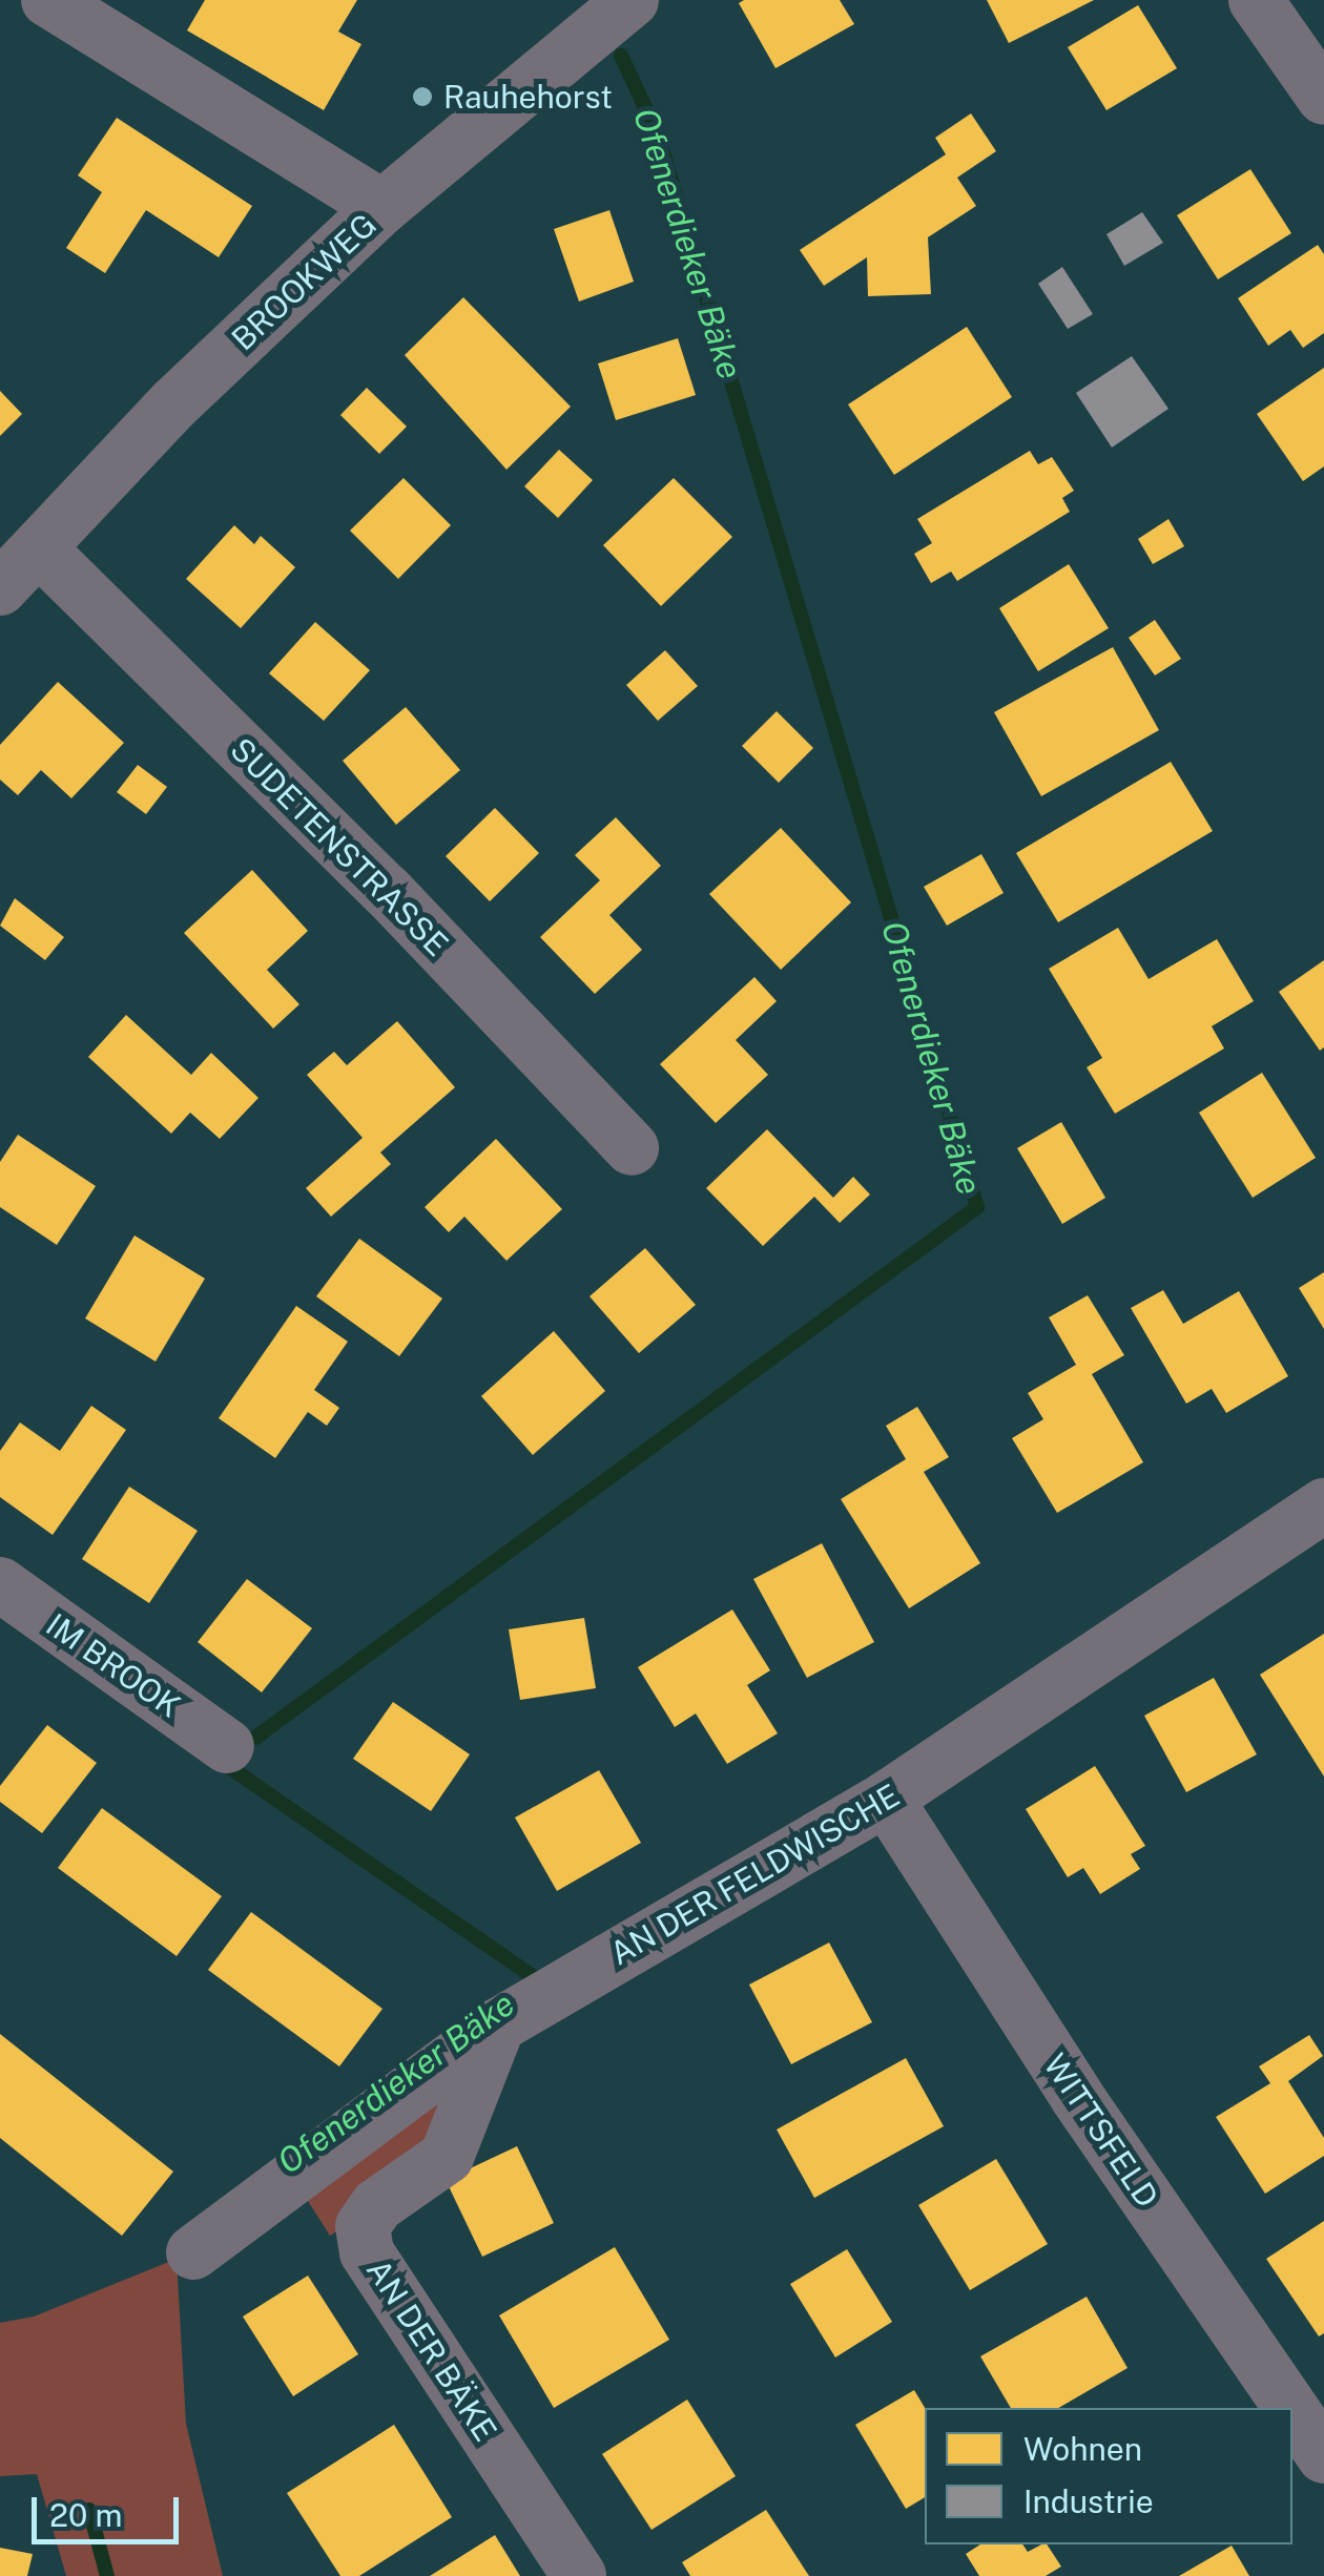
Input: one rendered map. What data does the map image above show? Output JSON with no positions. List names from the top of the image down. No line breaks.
{"streets":{"street":["BROOKWEG","SUDETENSTRASSE","IM BROOK","AN DER FELDWISCHE","WITTSFELD","AN DER BÄKE"]},"crossings":[["BROOKWEG","SUDETENSTRASSE"],["AN DER FELDWISCHE","WITTSFELD"],["AN DER FELDWISCHE","AN DER BÄKE"]],"water":["Ofenerdieker Bäke"],"places":["Rauhehorst"],"legend":["Wohnen","Industrie"],"scale_bar":"20 m"}
